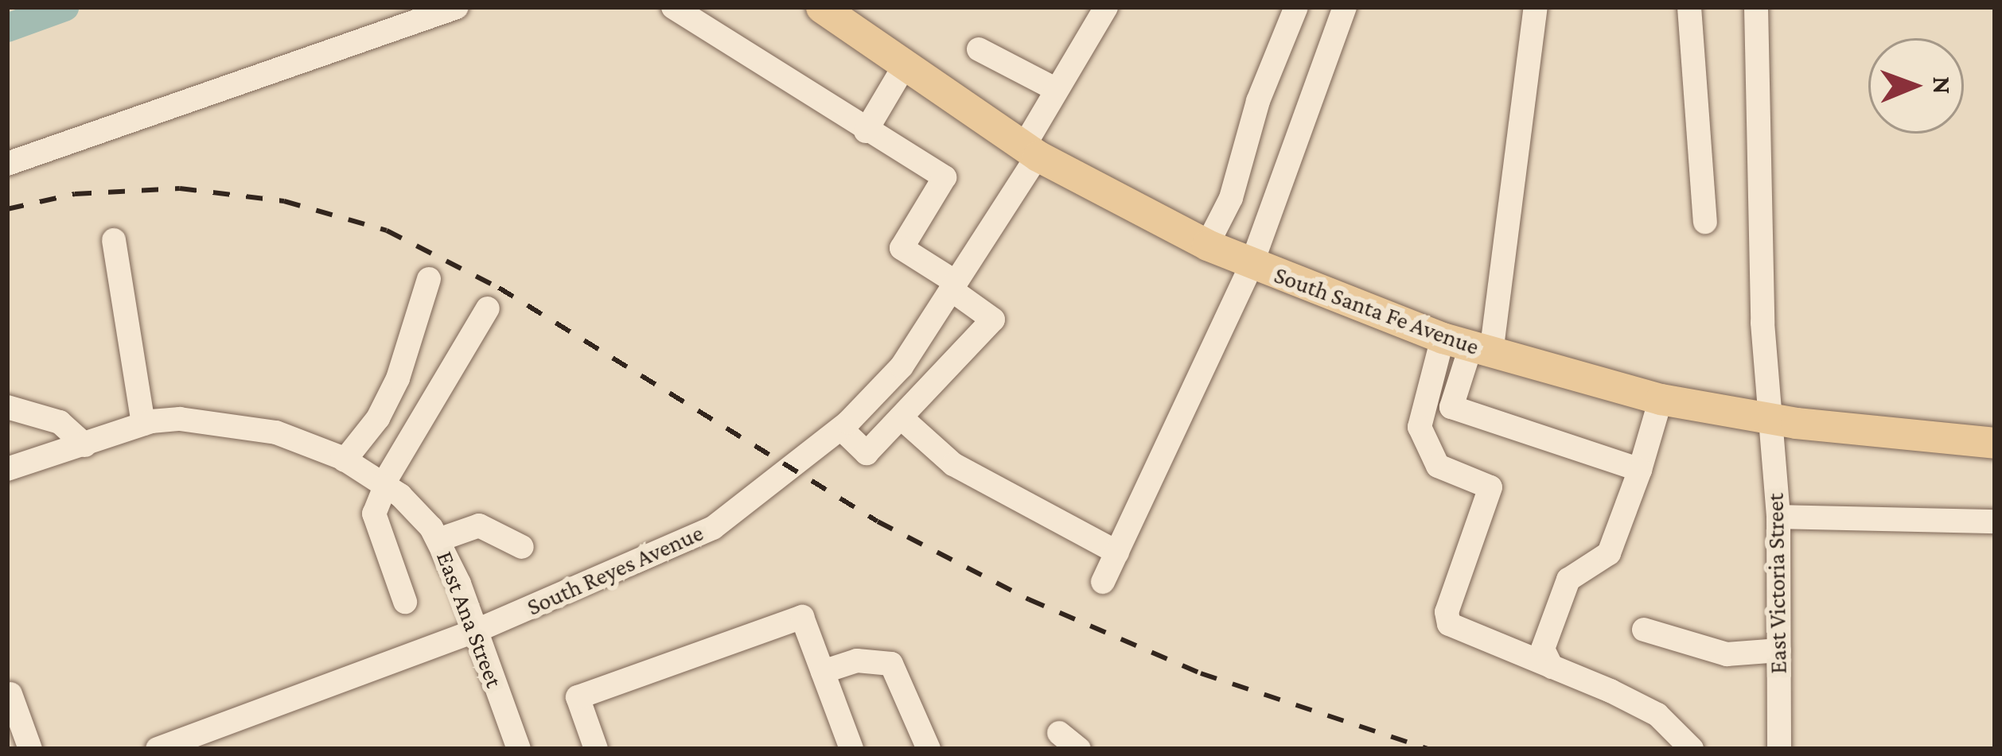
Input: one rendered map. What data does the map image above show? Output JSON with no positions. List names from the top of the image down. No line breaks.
{"streets":{"main road":["South Santa Fe Avenue"],"street":["South Reyes Avenue","East Victoria Street","East Ana Street"]},"crossings":[["South Santa Fe Avenue","South Reyes Avenue"],["South Santa Fe Avenue","East Victoria Street"],["South Reyes Avenue","East Ana Street"]],"north":"right"}
